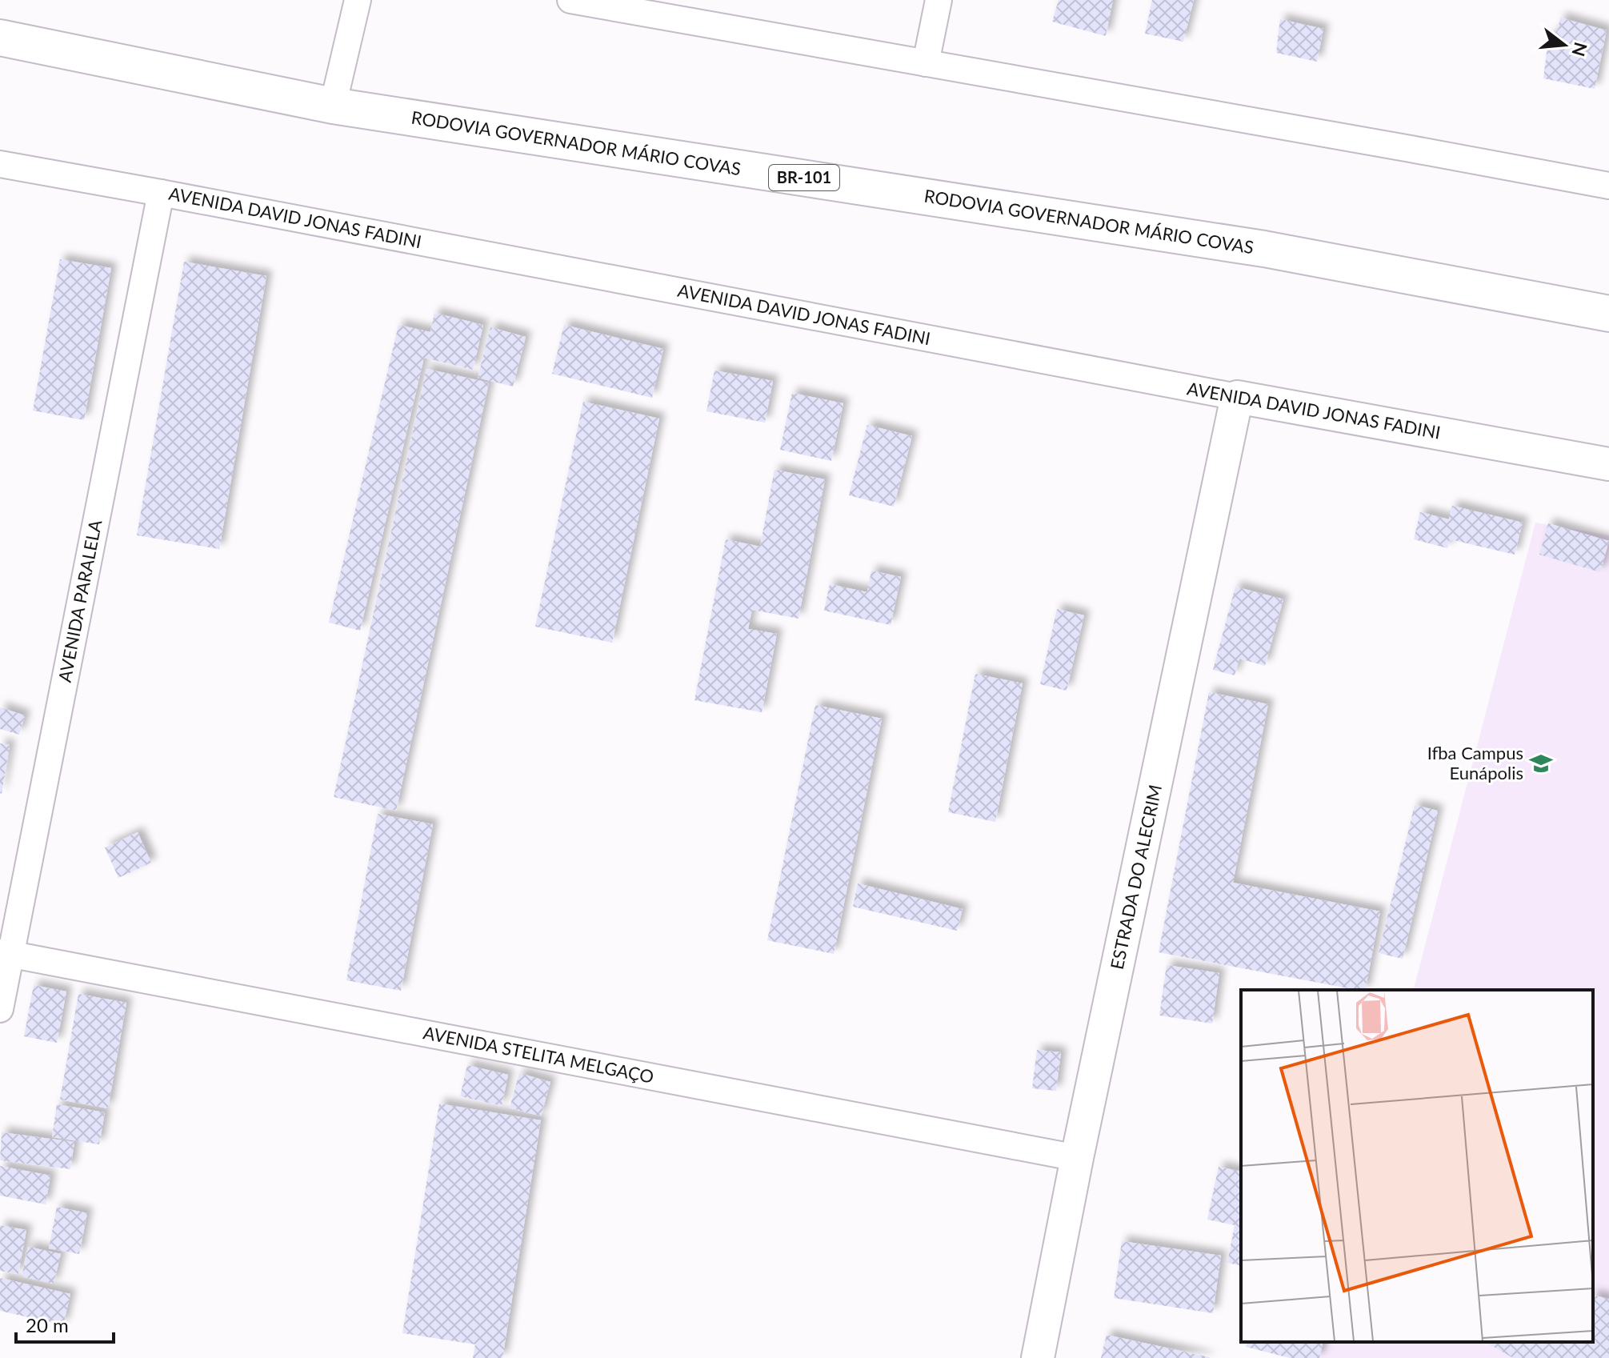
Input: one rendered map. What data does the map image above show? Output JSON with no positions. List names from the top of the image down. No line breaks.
{"streets":{"highway":["RODOVIA GOVERNADOR MÁRIO COVAS","BR-101"],"street":["AVENIDA DAVID JONAS FADINI","AVENIDA PARALELA","ESTRADA DO ALECRIM","AVENIDA STELITA MELGAÇO"]},"crossings":[["AVENIDA DAVID JONAS FADINI","AVENIDA PARALELA"],["AVENIDA DAVID JONAS FADINI","ESTRADA DO ALECRIM"],["AVENIDA PARALELA","AVENIDA STELITA MELGAÇO"],["ESTRADA DO ALECRIM","AVENIDA STELITA MELGAÇO"]],"places":{"school or university":["Ifba Campus Eunápolis"]},"scale_bar":"20 m","north":"right"}
